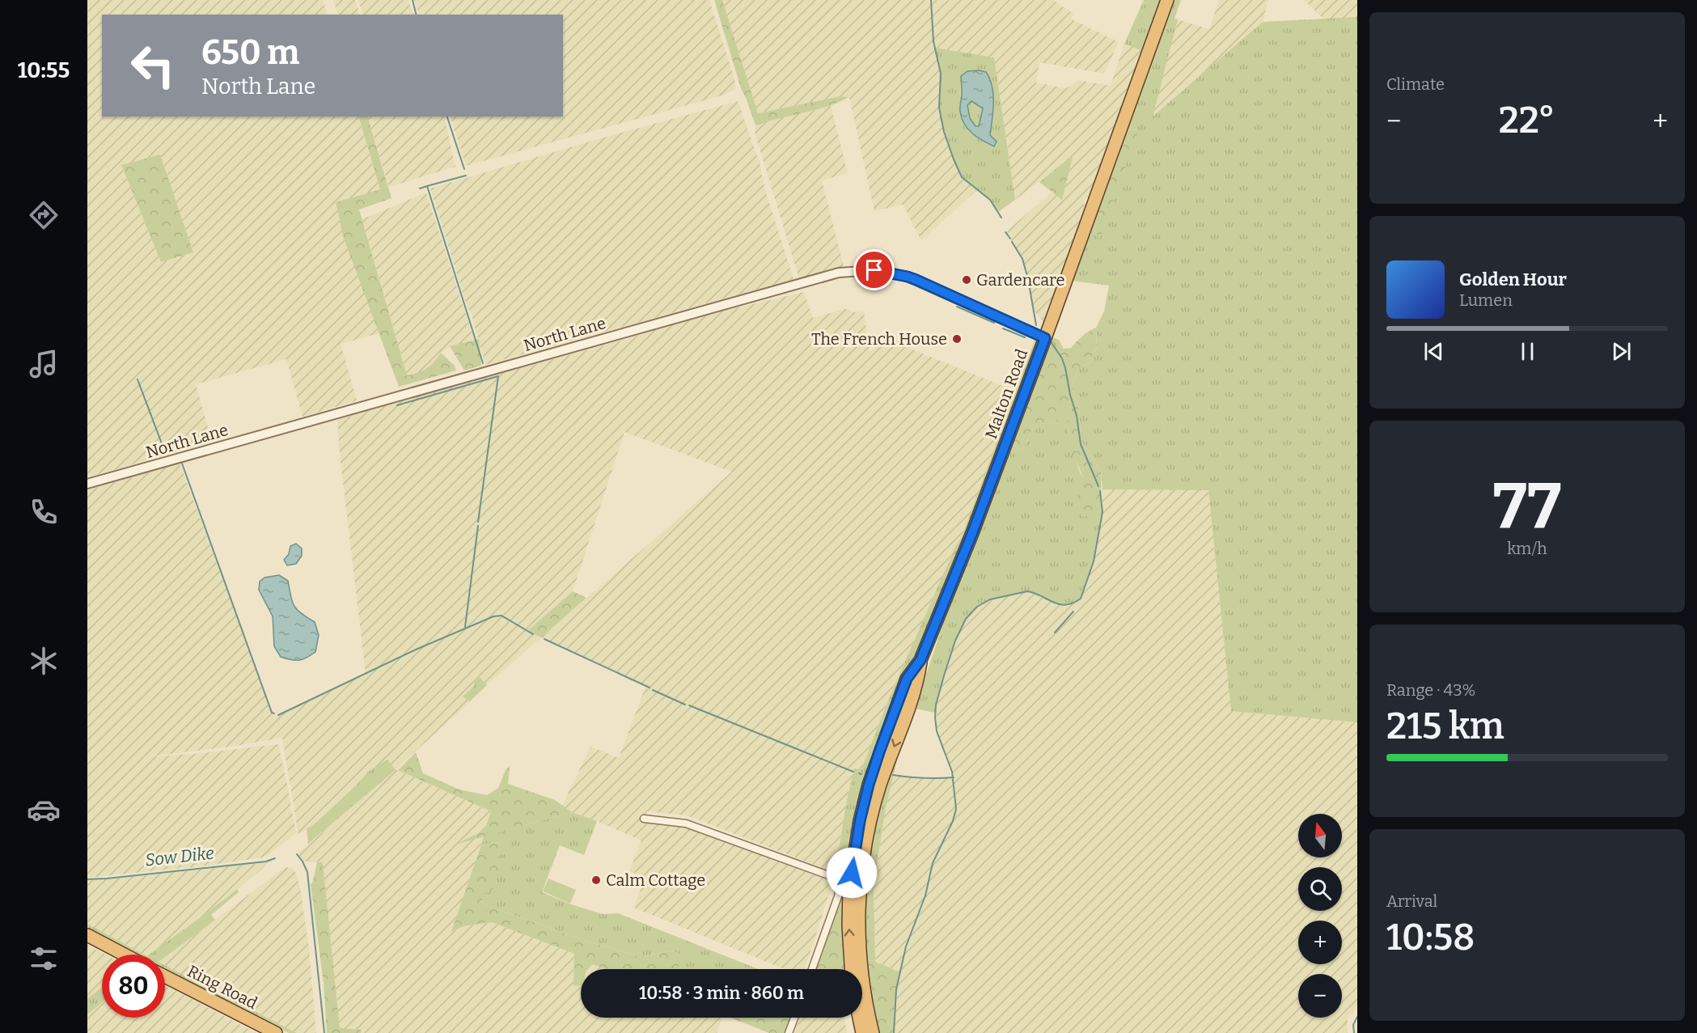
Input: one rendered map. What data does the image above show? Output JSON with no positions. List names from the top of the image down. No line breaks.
{"streets":{"highway":["Malton Road","Ring Road"],"street":["North Lane"]},"crossings":[["North Lane","Malton Road"]],"water":["Sow Dike"],"places":["Gardencare","The French House","Calm Cottage"],"north":"top","page":{"tabs":"10:55","tile":["Climate",["77","km/h"],["Range · 43%","215 km"],["Arrival","10:58"]],"turn":["650 m","North Lane"],"heat":["−","22°","+"],"song":["Golden Hour","Lumen"],"map_buttons":["+","−"],"limit":"80","trip":"10:58 · 3 min · 860 m"}}
